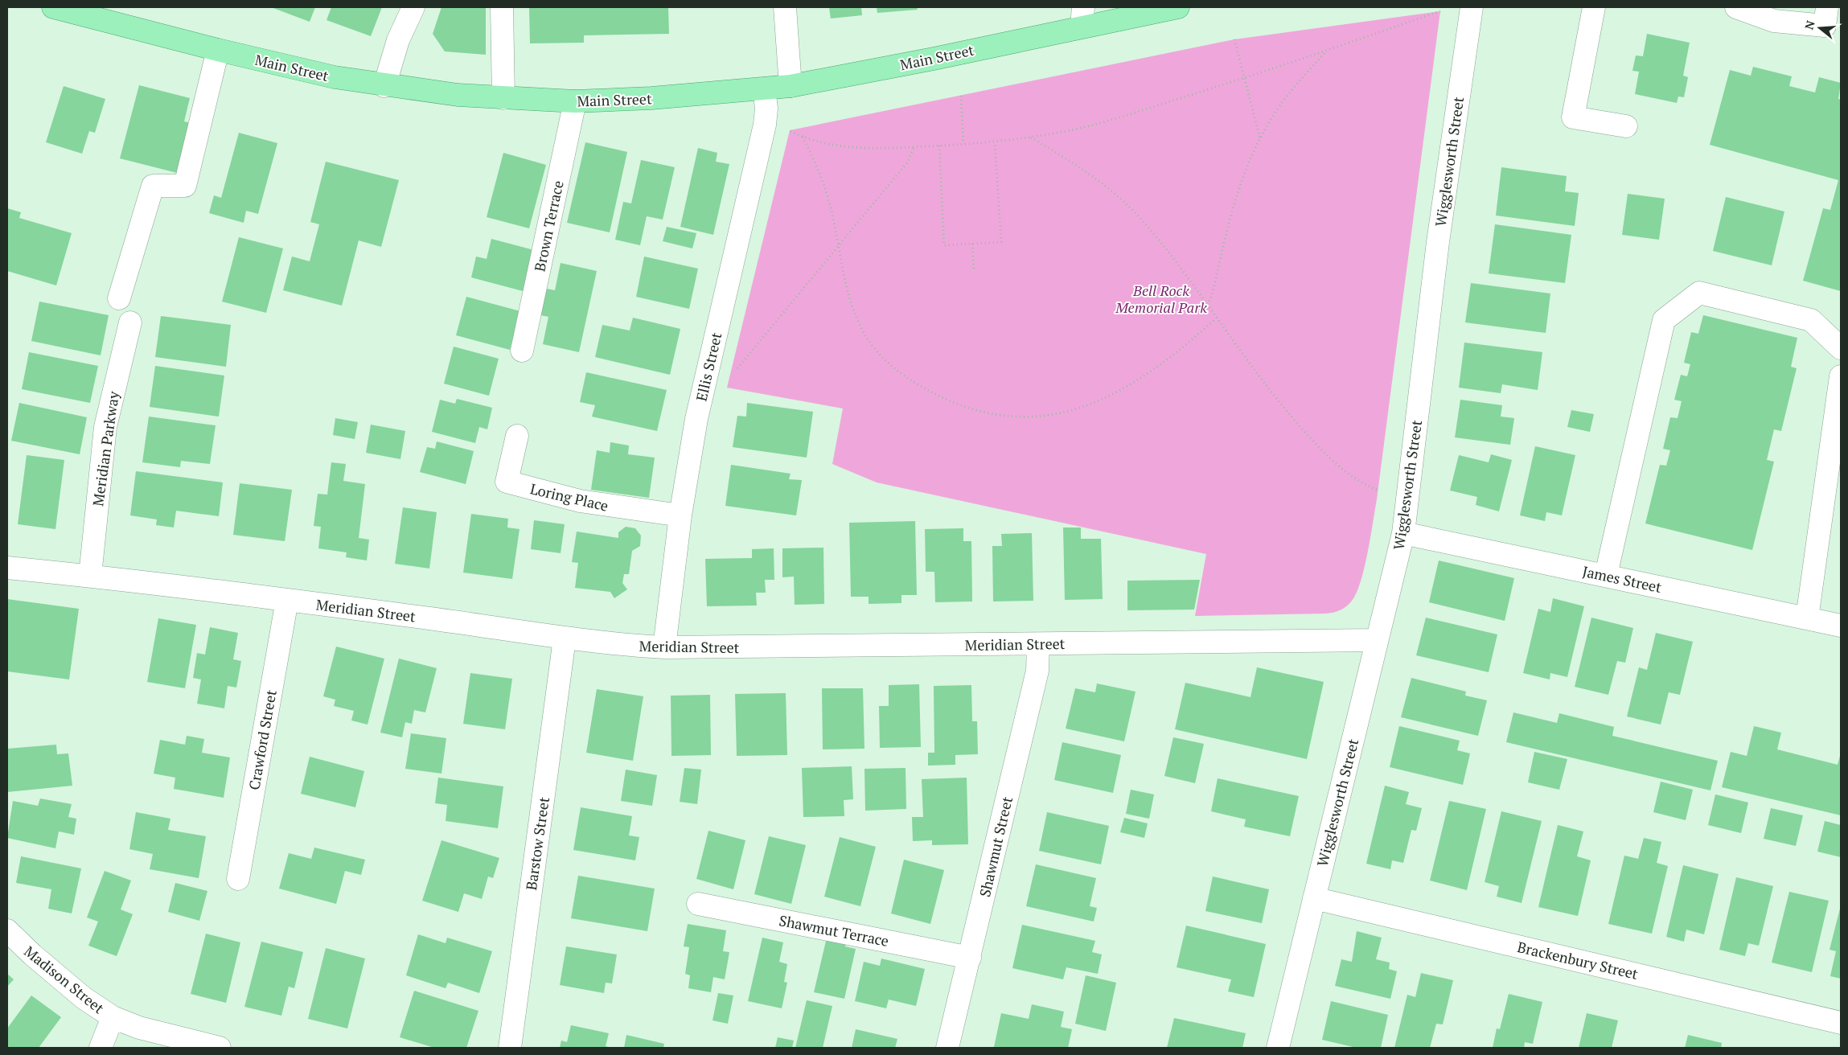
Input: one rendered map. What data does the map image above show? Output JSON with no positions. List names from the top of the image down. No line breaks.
{"streets":{"main road":["Main Street"],"street":["Wigglesworth Street","Brown Terrace","Ellis Street","Meridian Parkway","Loring Place","James Street","Meridian Street","Crawford Street","Barstow Street","Shawmut Street","Shawmut Terrace","Brackenbury Street","Madison Street"]},"crossings":[["Main Street","Brown Terrace"],["Main Street","Ellis Street"],["Wigglesworth Street","James Street"],["Wigglesworth Street","Meridian Street"],["Wigglesworth Street","Brackenbury Street"],["Ellis Street","Loring Place"],["Ellis Street","Meridian Street"],["Meridian Parkway","Meridian Street"],["Meridian Street","Crawford Street"],["Meridian Street","Barstow Street"],["Meridian Street","Shawmut Street"],["Shawmut Street","Shawmut Terrace"]],"parks":["Bell Rock Memorial Park"],"north":"left"}
